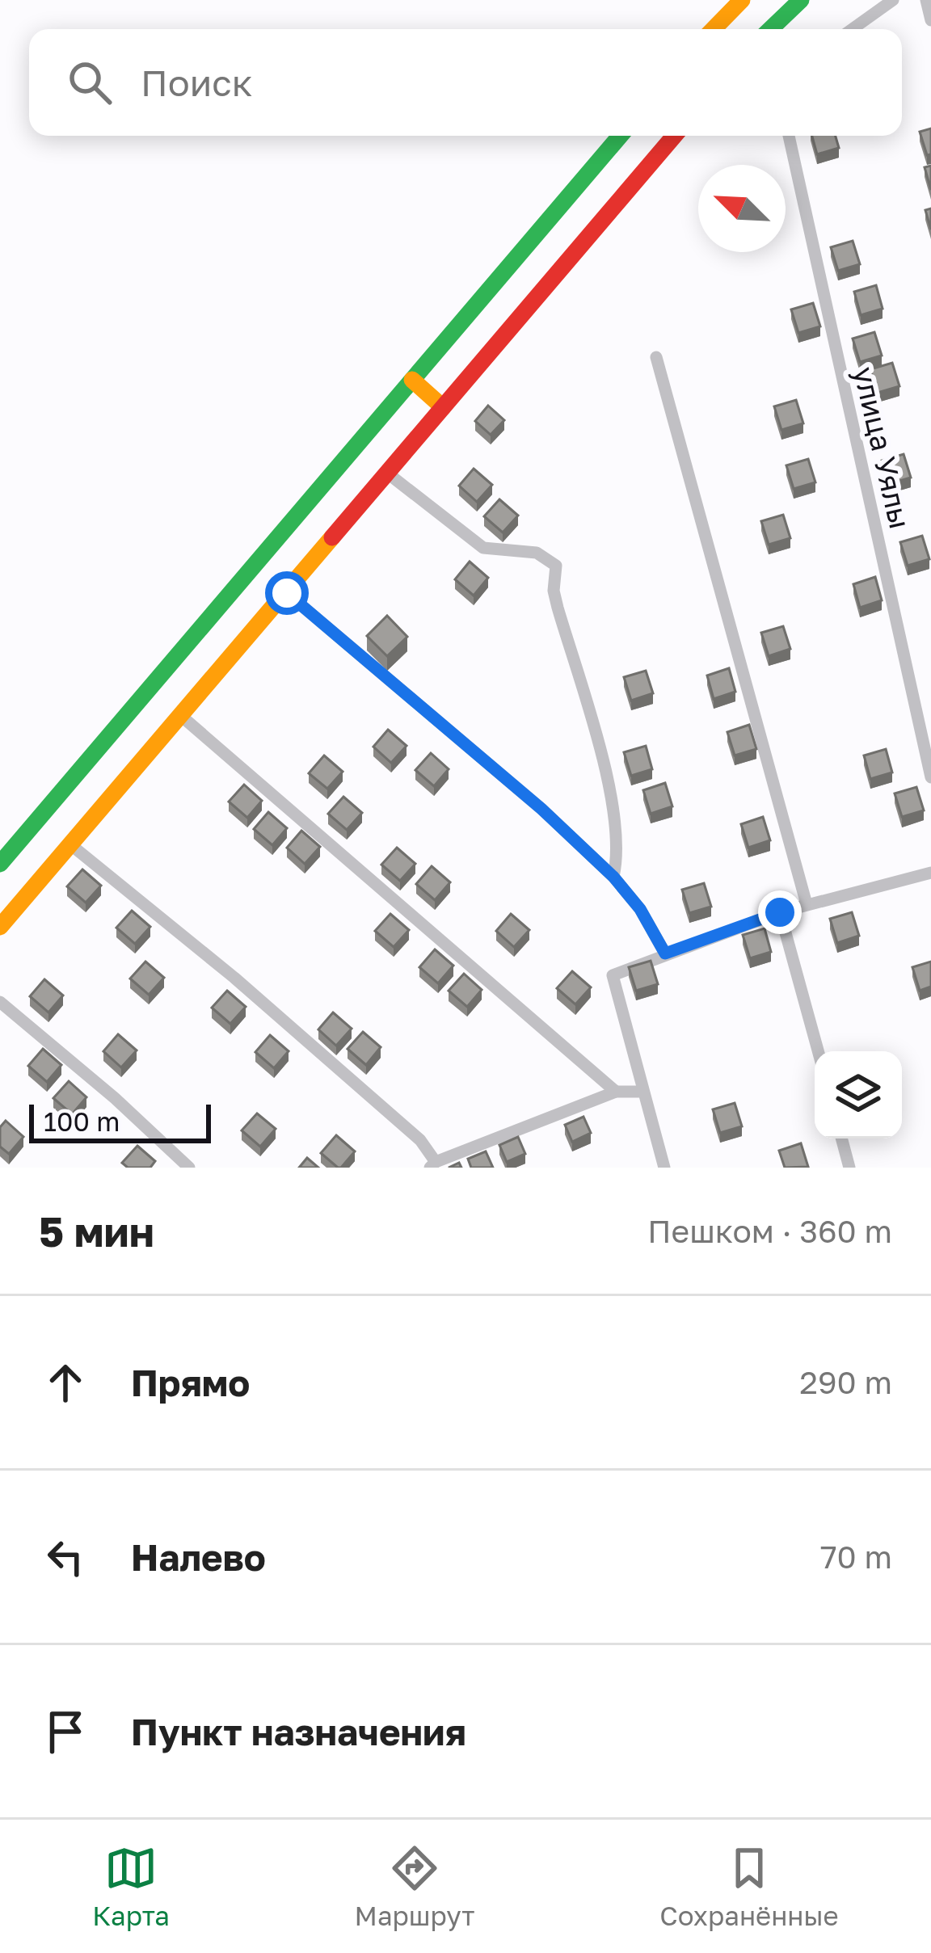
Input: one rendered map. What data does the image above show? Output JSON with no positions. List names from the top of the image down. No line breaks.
{"streets":{"street":["улица Уялы"]},"scale_bar":"100 m","north":"top left","page":{"search":"Поиск","scale":"100 m","heading":["5 мин","Пешком · 360 m"],"list":[["Прямо","290 m"],["Налево","70 m"],"Пункт назначения"],"nav":["Карта","Маршрут","Сохранённые"]}}
